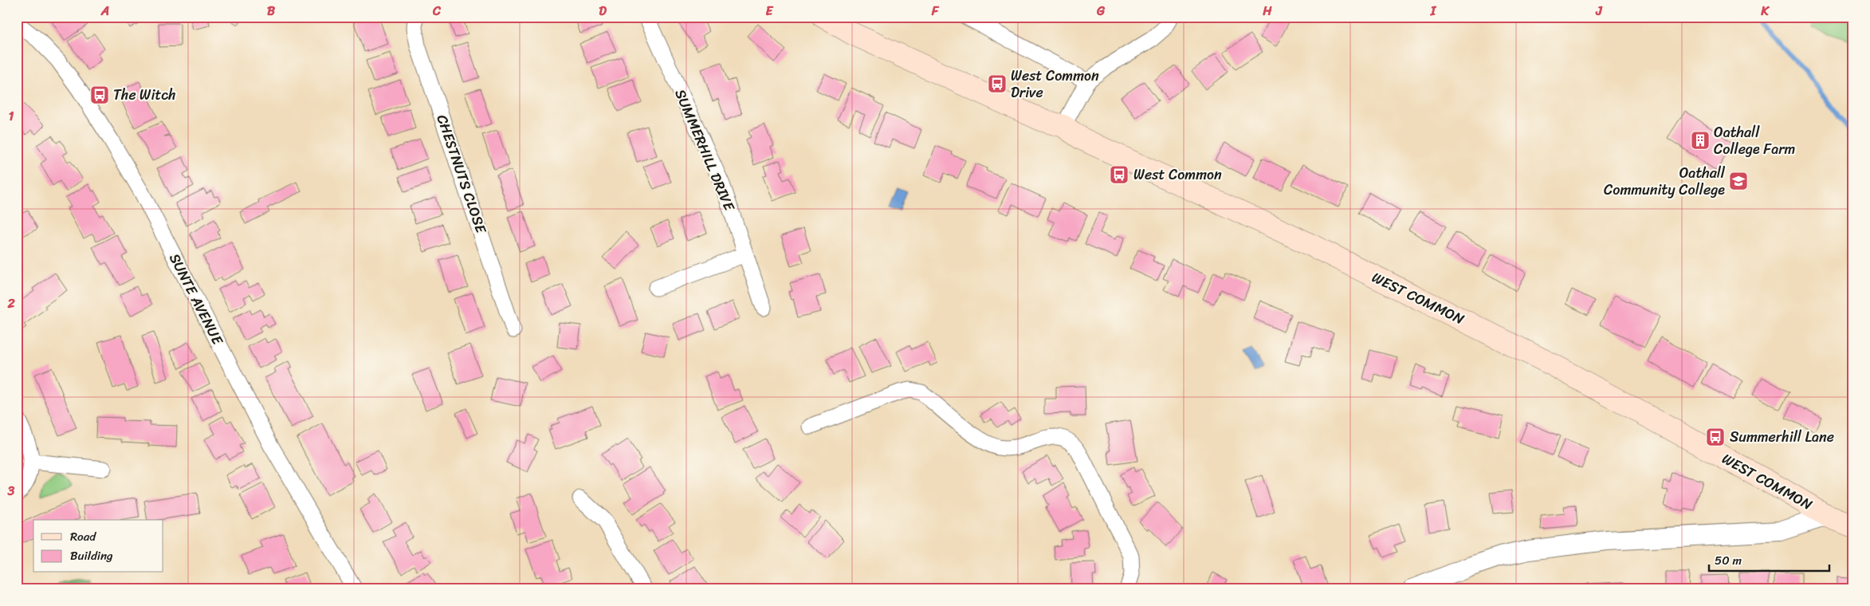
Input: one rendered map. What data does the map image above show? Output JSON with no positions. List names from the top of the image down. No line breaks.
{"streets":{"main road":["WEST COMMON"],"street":["SUMMERHILL DRIVE","CHESTNUTS CLOSE","SUNTE AVENUE"]},"places":{"bus stop":["West Common Drive","The Witch","West Common","Summerhill Lane"],"building":["Oathall College Farm"],"school or university":["Oathall Community College"]},"legend":["Road","Building"],"scale_bar":"50 m","grid":{"columns":["A","B","C","D","E","F","G","H","I","J","K"],"rows":["1","2","3"]}}
